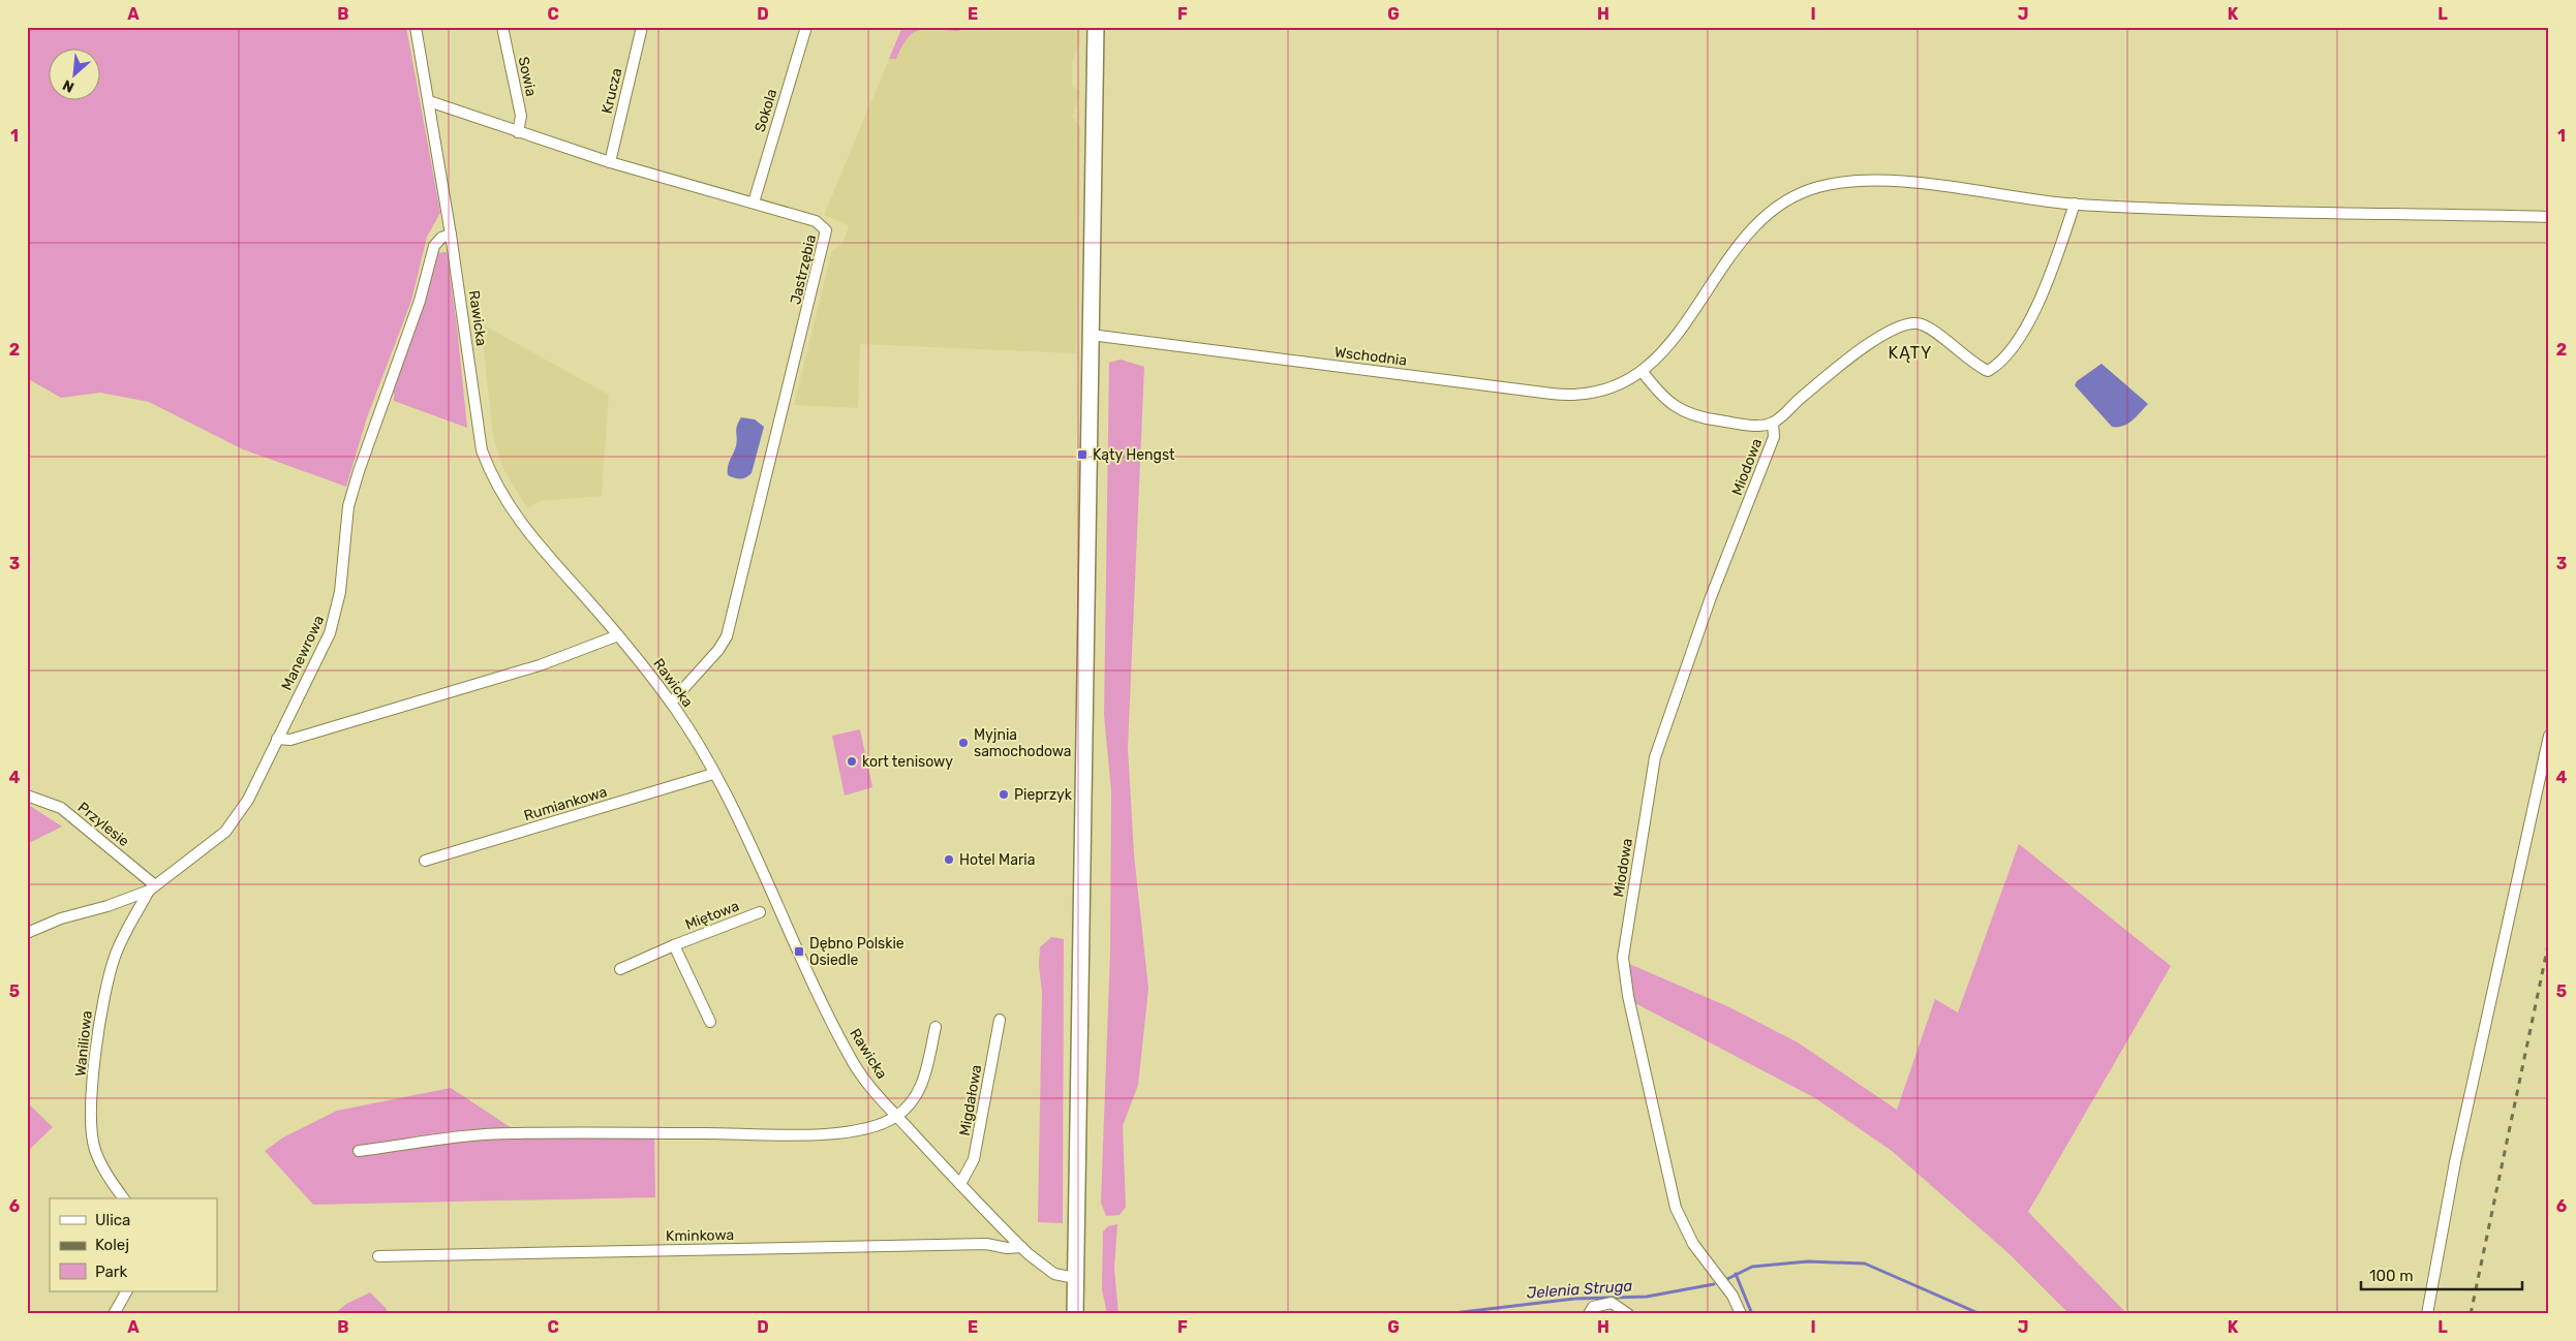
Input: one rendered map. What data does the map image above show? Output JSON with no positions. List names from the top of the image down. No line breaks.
{"streets":{"street":["Sowia","Krucza","Sokola","Jastrzębia","Rawicka","Wschodnia","Miodowa","Manewrowa","Rumiankowa","Przylesie","Miętowa","Waniliowa","Migdałowa","Kminkowa"]},"crossings":[["Sowia","Jastrzębia"],["Krucza","Jastrzębia"],["Sokola","Jastrzębia"],["Jastrzębia","Rawicka"],["Rawicka","Manewrowa"],["Rawicka","Rumiankowa"],["Rawicka","Migdałowa"],["Rawicka","Kminkowa"],["Manewrowa","Przylesie"],["Manewrowa","Waniliowa"],["Przylesie","Waniliowa"]],"districts":["KĄTY"],"water":["Jelenia Struga"],"places":{"transit":["Kąty Hengst","Dębno Polskie Osiedle"],"other":["Myjnia samochodowa","kort tenisowy","Pieprzyk","Hotel Maria"]},"legend":["Ulica","Kolej","Park"],"scale_bar":"100 m","north":"bottom left","grid":{"columns":["A","B","C","D","E","F","G","H","I","J","K","L"],"rows":["1","2","3","4","5","6"]}}
